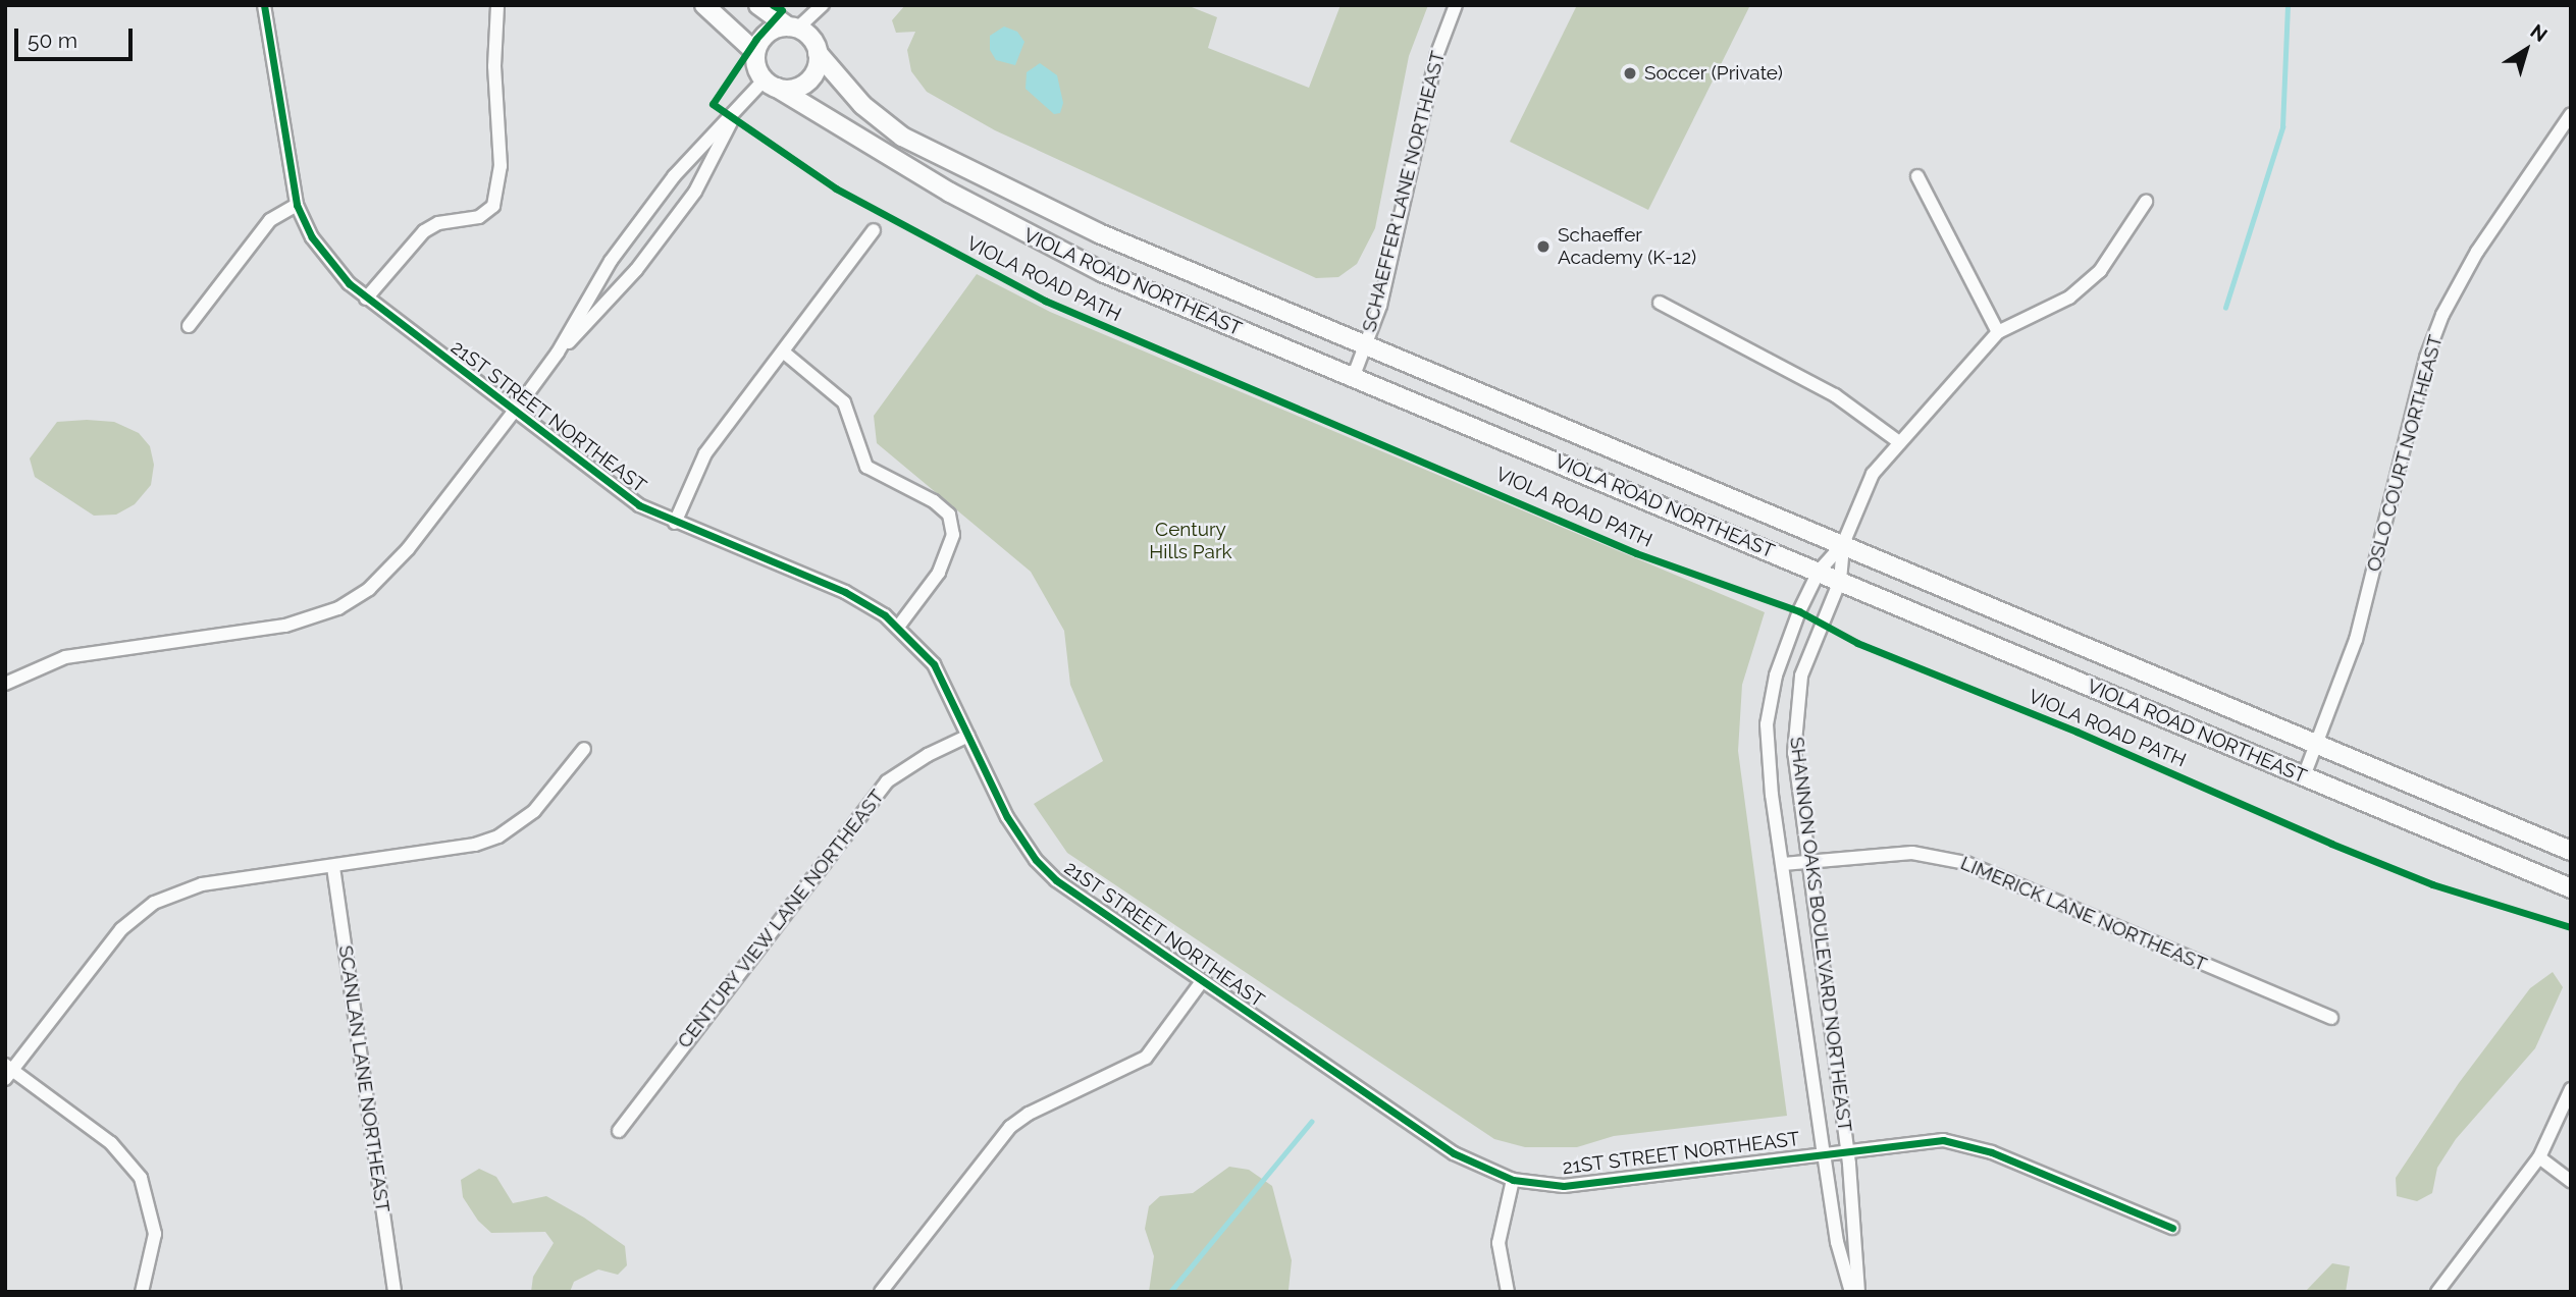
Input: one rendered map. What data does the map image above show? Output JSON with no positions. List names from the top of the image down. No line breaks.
{"streets":{"main road":["VIOLA ROAD NORTHEAST"],"street":["SCHAEFFER LANE NORTHEAST","21ST STREET NORTHEAST","OSLO COURT NORTHEAST","LIMERICK LANE NORTHEAST","CENTURY VIEW LANE NORTHEAST","SHANNON OAKS BOULEVARD NORTHEAST","SCANLAN LANE NORTHEAST"],"cycle path":["VIOLA ROAD PATH"]},"crossings":[["SCHAEFFER LANE NORTHEAST","VIOLA ROAD NORTHEAST"],["VIOLA ROAD NORTHEAST","OSLO COURT NORTHEAST"],["VIOLA ROAD NORTHEAST","SHANNON OAKS BOULEVARD NORTHEAST"],["21ST STREET NORTHEAST","CENTURY VIEW LANE NORTHEAST"],["21ST STREET NORTHEAST","SHANNON OAKS BOULEVARD NORTHEAST"],["LIMERICK LANE NORTHEAST","SHANNON OAKS BOULEVARD NORTHEAST"]],"parks":["Century Hills Park"],"places":["Soccer (Private)","Schaeffer Academy (K-12)"],"scale_bar":"50 m","north":"top right"}
